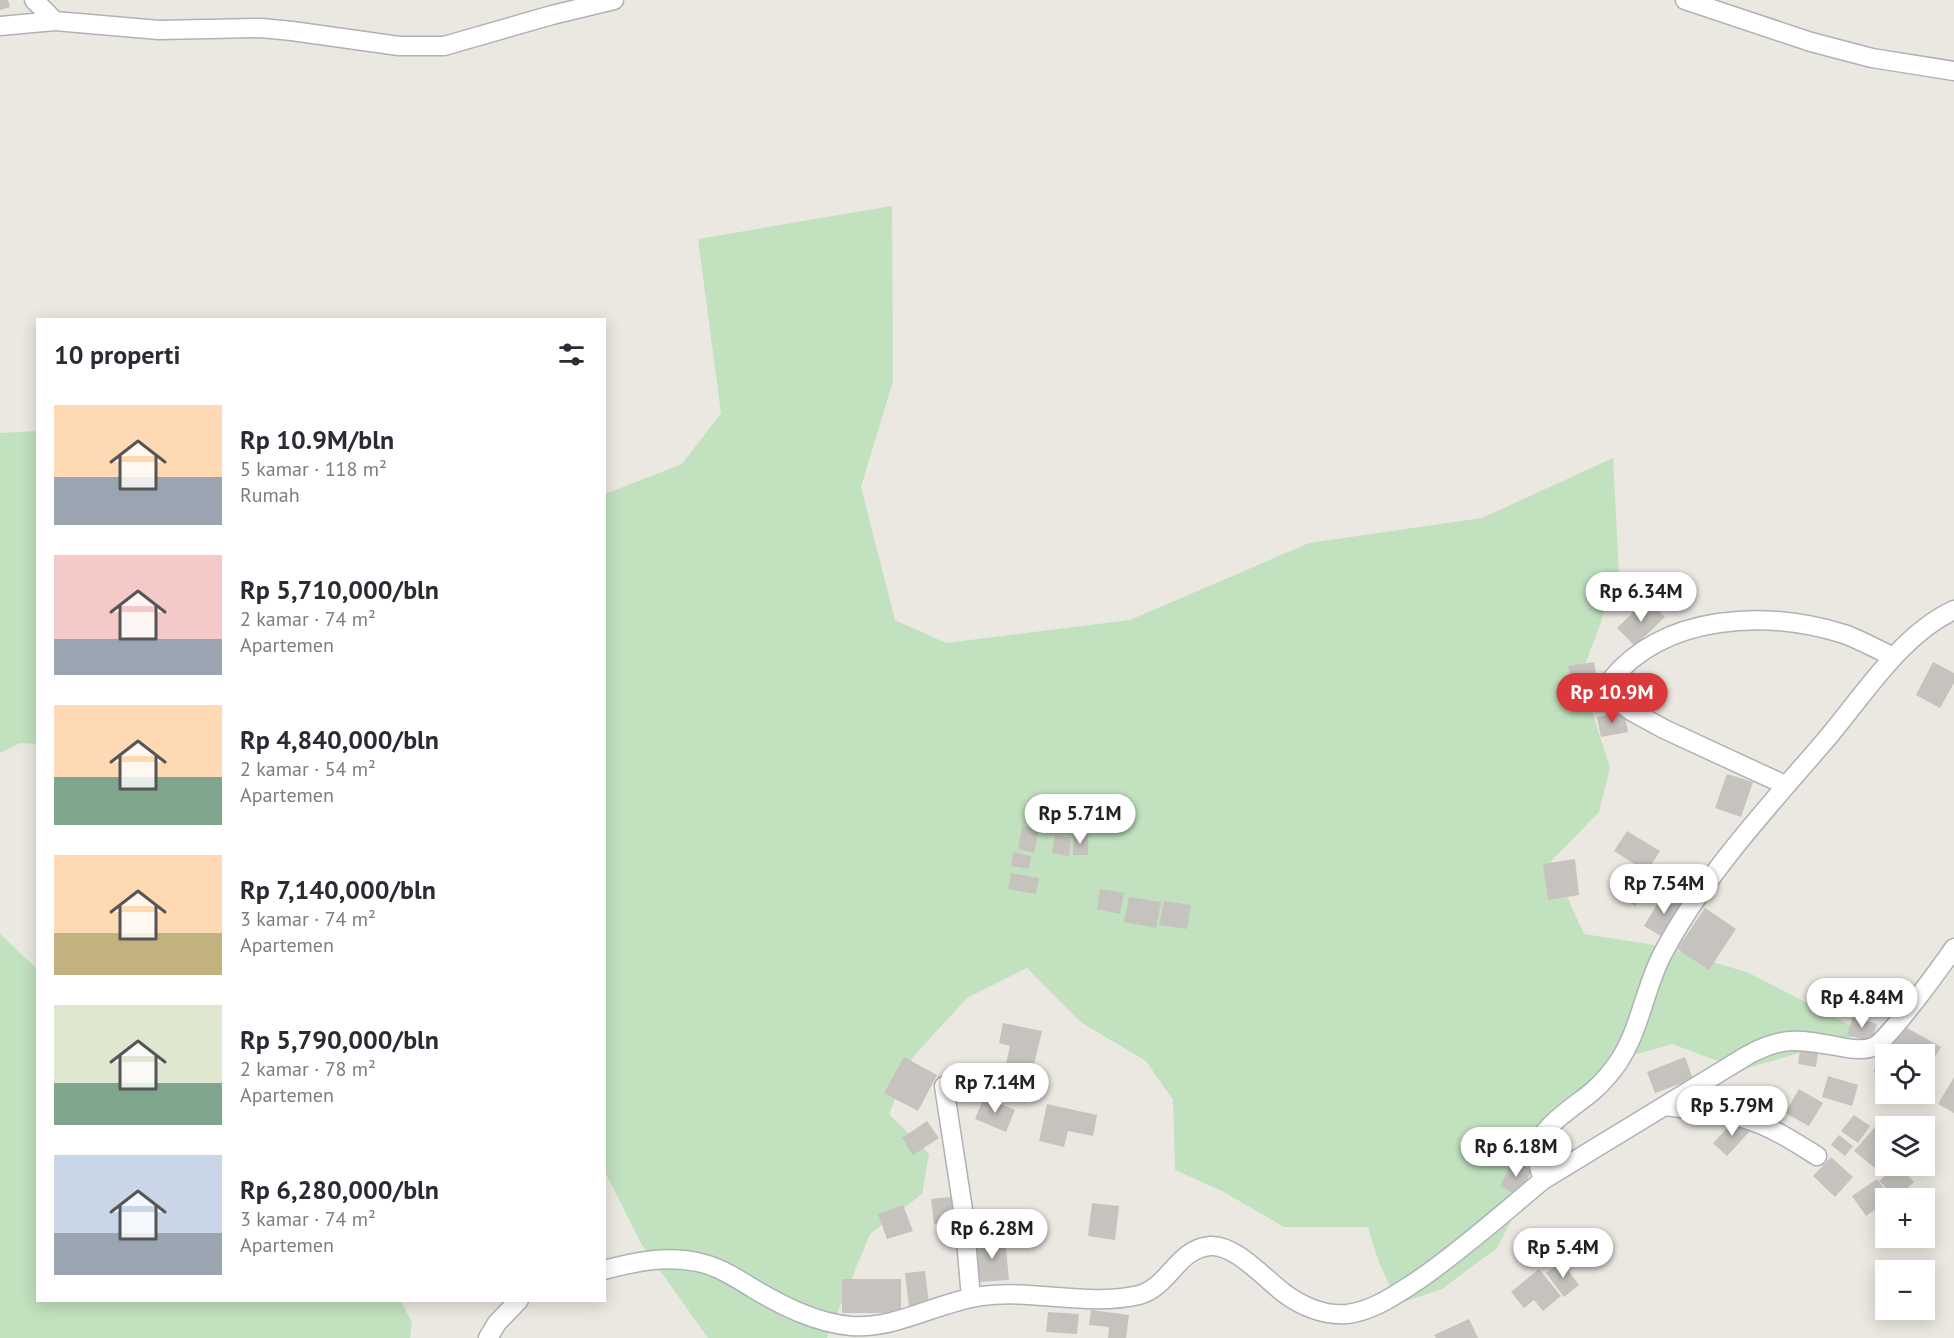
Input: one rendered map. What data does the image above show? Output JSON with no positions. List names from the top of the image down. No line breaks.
{"page":{"heading":"10 properti","list":[{"name":"Rp 10.9M/bln","note":"5 kamar · 118 m² · Rumah"},{"name":"Rp 5,710,000/bln","note":"2 kamar · 74 m² · Apartemen"},{"name":"Rp 4,840,000/bln","note":"2 kamar · 54 m² · Apartemen"},{"name":"Rp 7,140,000/bln","note":"3 kamar · 74 m² · Apartemen"},{"name":"Rp 5,790,000/bln","note":"2 kamar · 78 m² · Apartemen"},{"name":"Rp 6,280,000/bln","note":"3 kamar · 74 m² · Apartemen"}],"price":["Rp 6.34M","Rp 10.9M","Rp 5.71M","Rp 7.54M","Rp 4.84M","Rp 7.14M","Rp 5.79M","Rp 6.18M","Rp 6.28M","Rp 5.4M"],"map_buttons":["+","−"]}}
